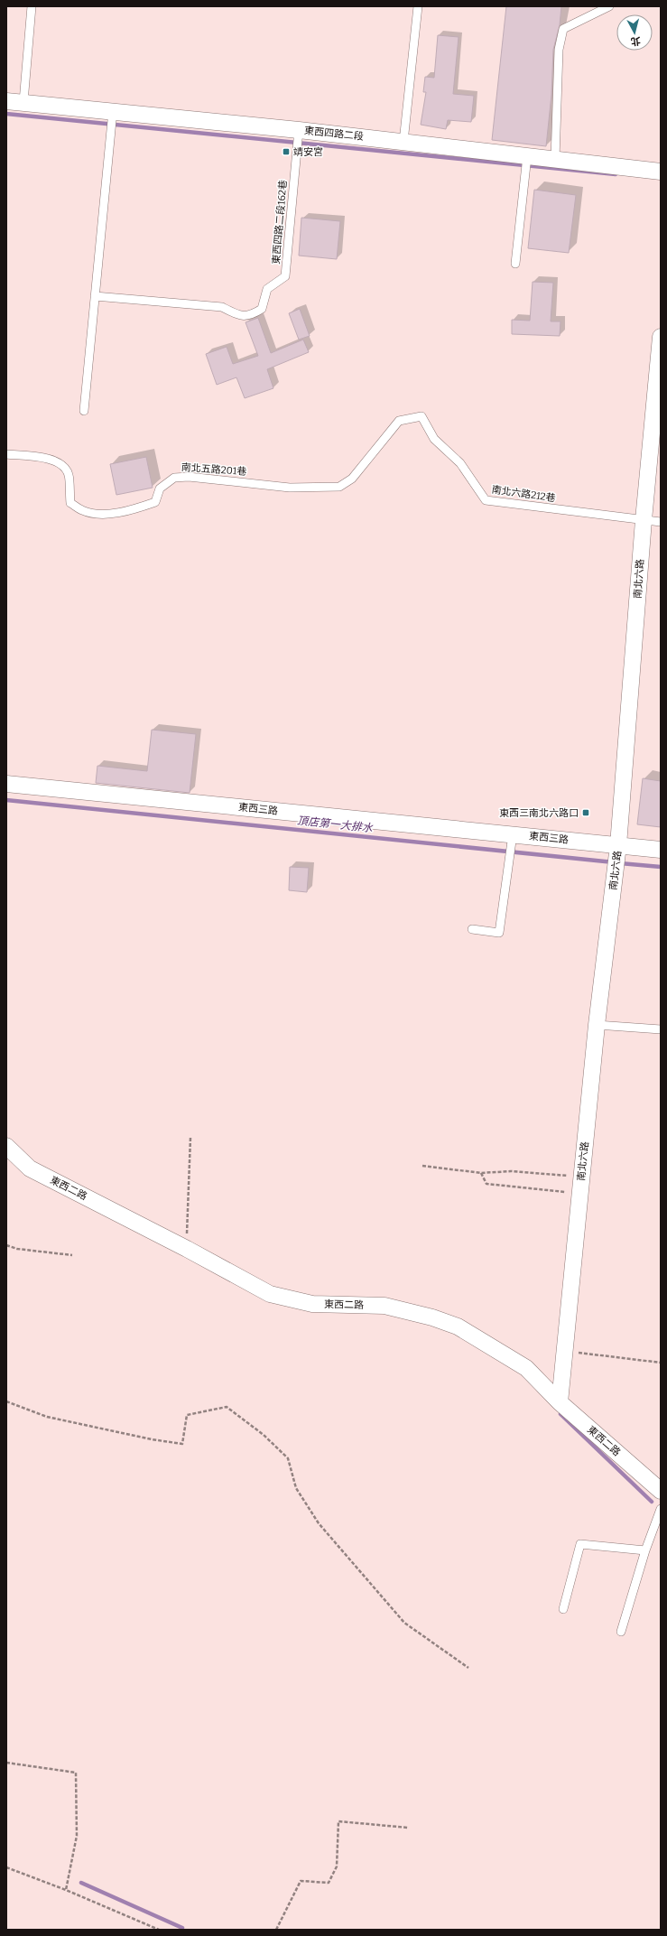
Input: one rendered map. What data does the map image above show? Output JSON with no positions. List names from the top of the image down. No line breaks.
{"streets":{"street":["東西四路二段","南北六路","東西三路","東西二路"],"lane":["東西四路二段162巷","南北五路201巷","南北六路212巷"]},"crossings":[["東西四路二段","東西四路二段162巷"],["南北五路201巷","南北六路212巷"],["南北六路212巷","南北六路"],["南北六路","東西三路"],["南北六路","東西二路"]],"water":["頂店第一大排水"],"places":{"transit":["靖安宮","東西三南北六路口"]},"north":"bottom"}
